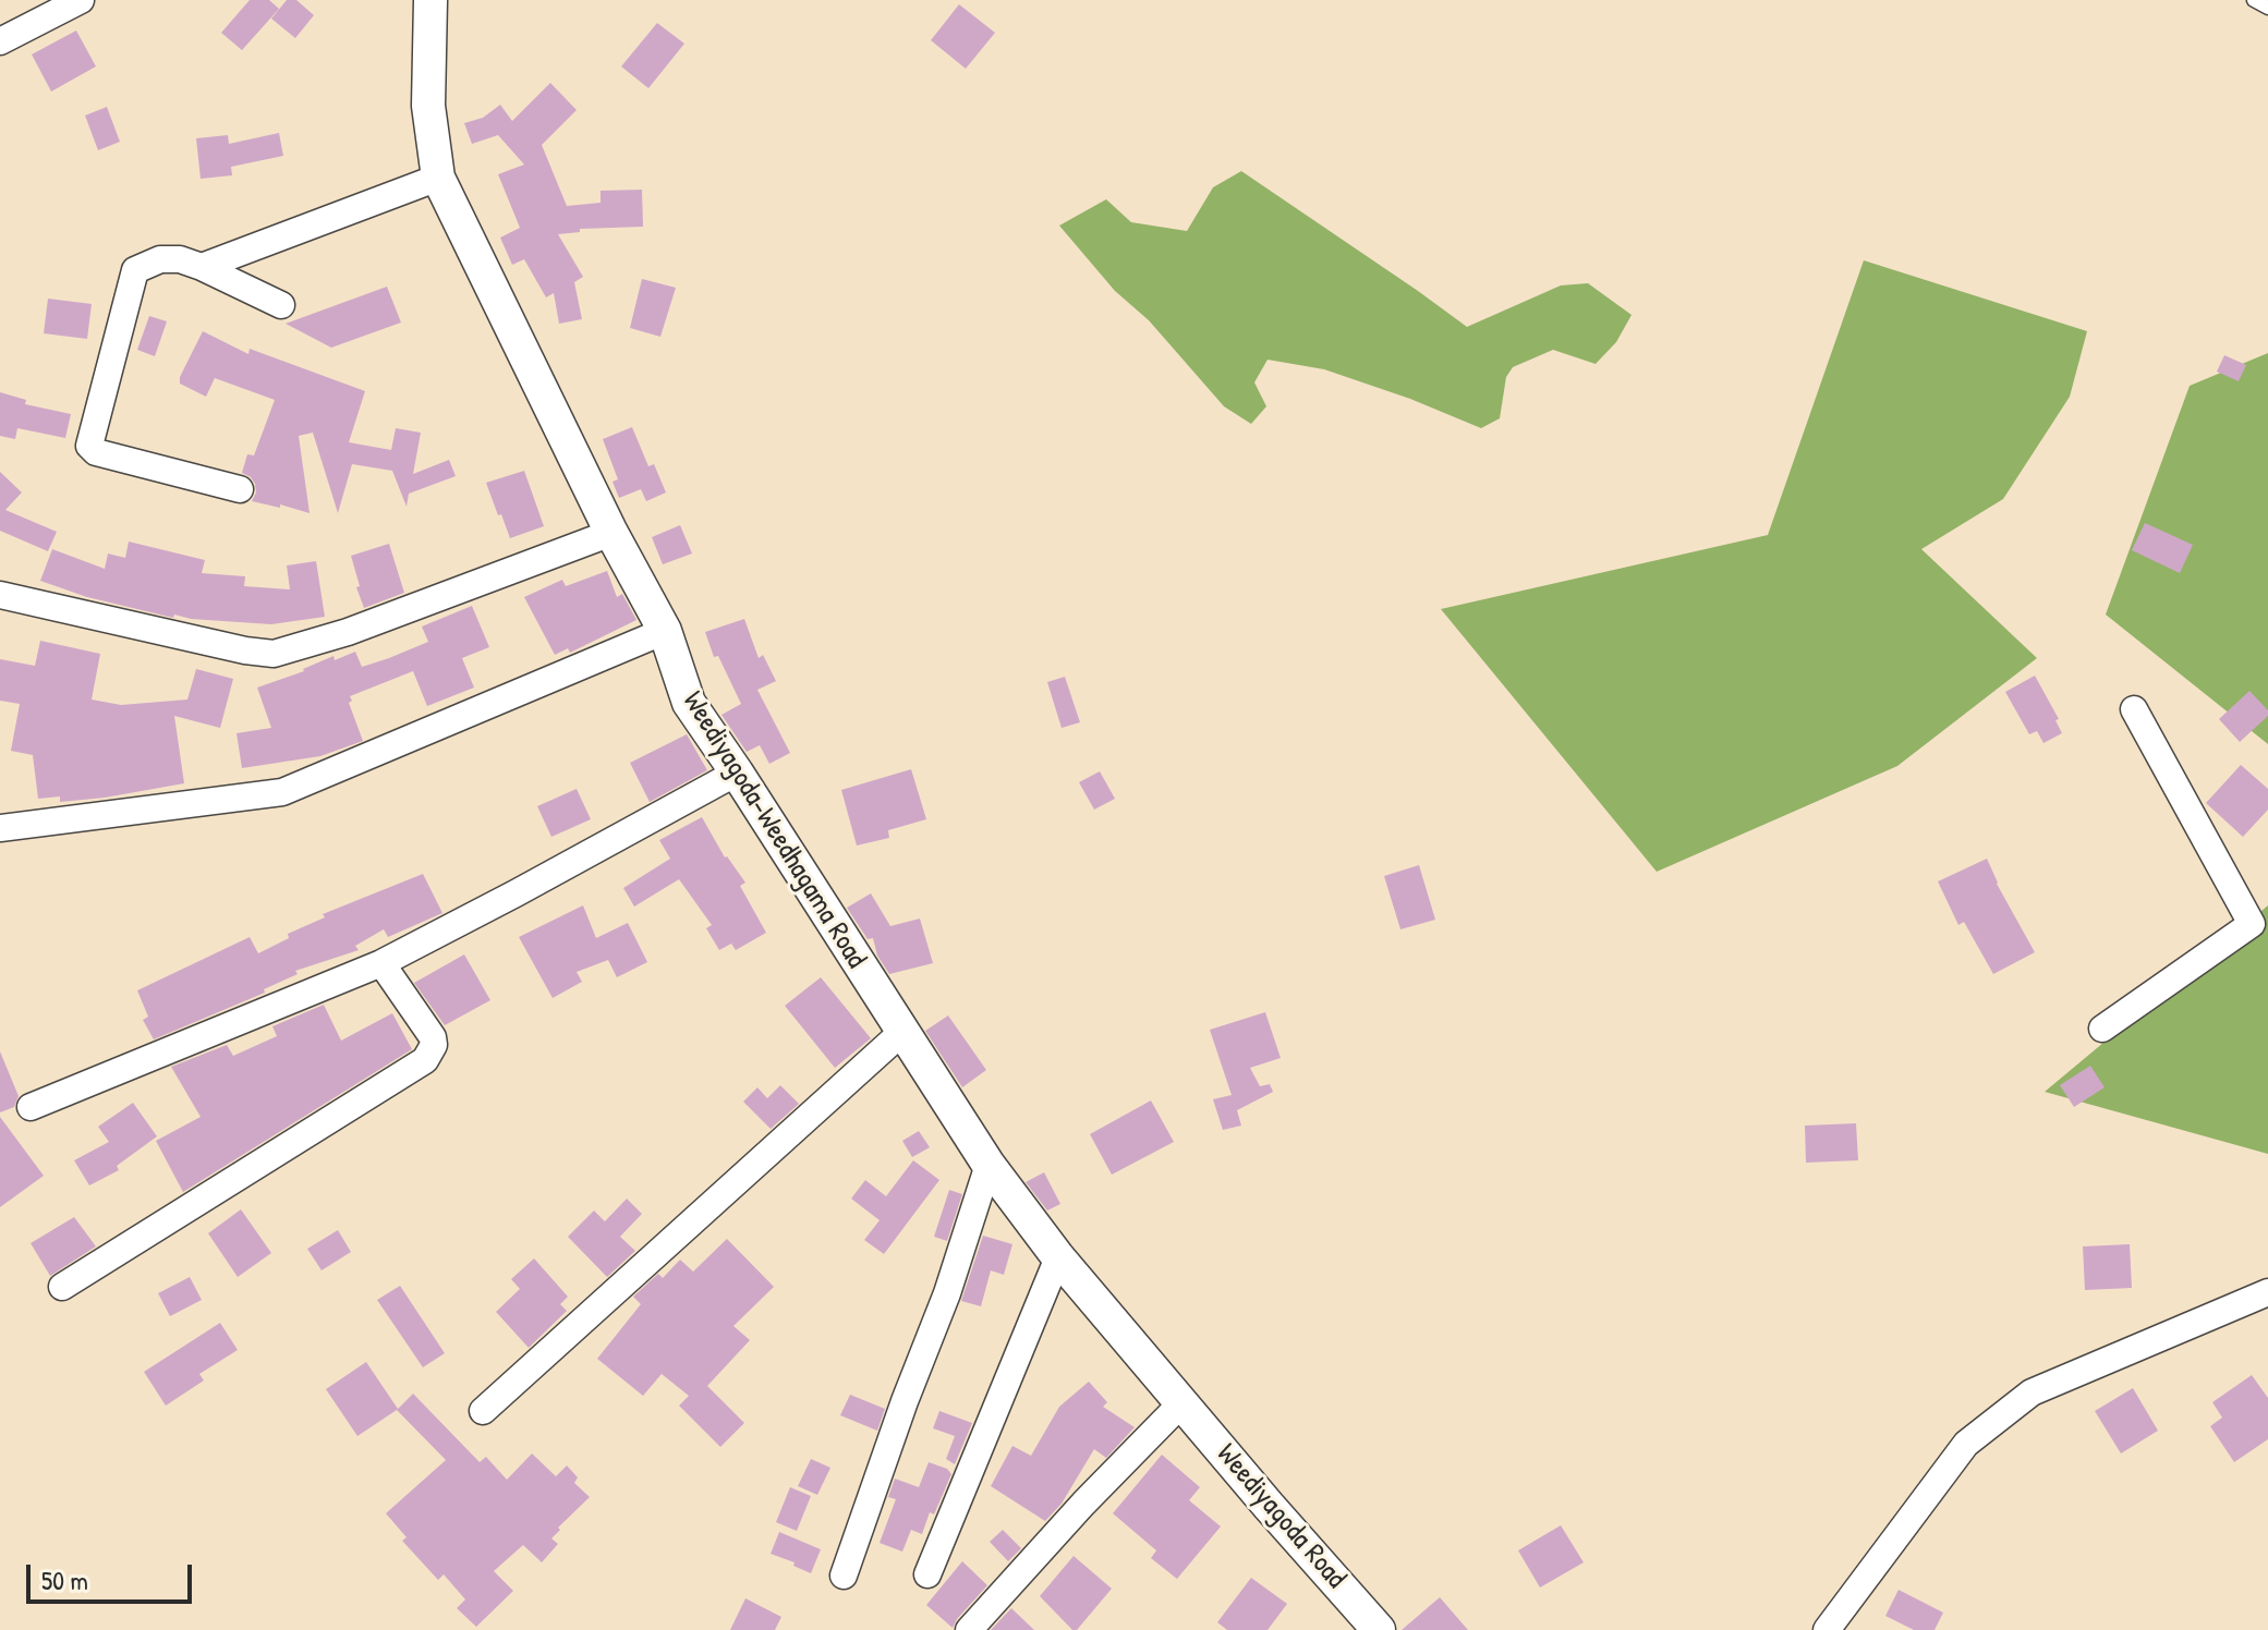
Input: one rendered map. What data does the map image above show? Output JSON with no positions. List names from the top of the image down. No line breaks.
{"streets":{"street":["Weediyagoda-Weedhagama Road","Weediyagoda Road"]},"crossings":[["Weediyagoda-Weedhagama Road","Weediyagoda Road"]],"scale_bar":"50 m"}
